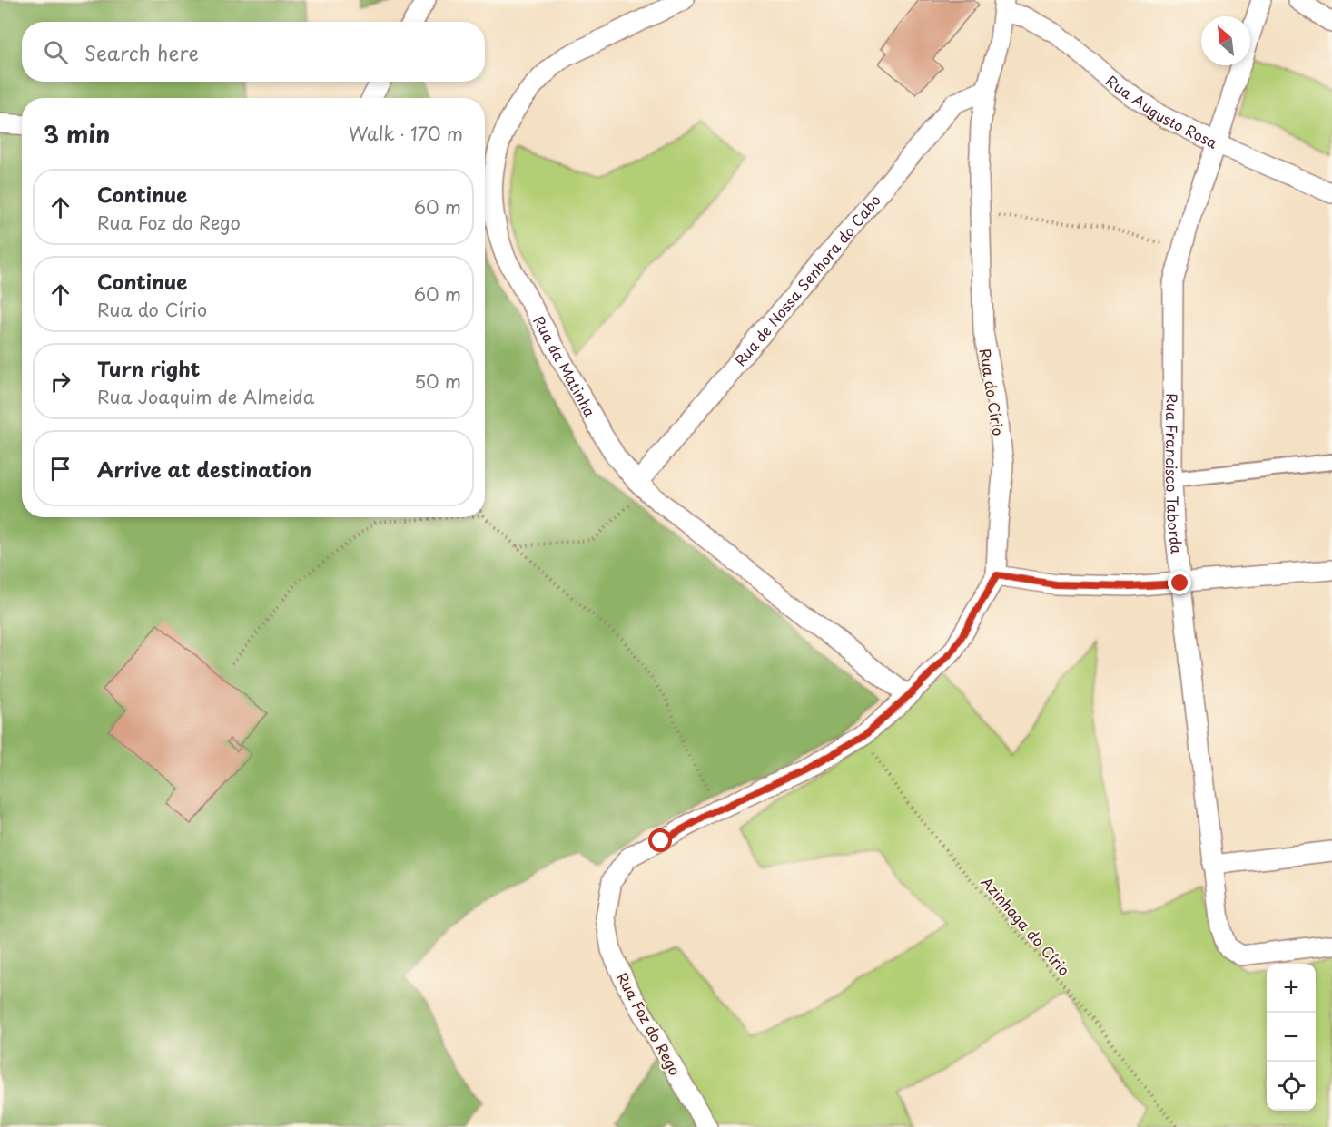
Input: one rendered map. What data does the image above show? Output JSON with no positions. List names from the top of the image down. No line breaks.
{"streets":{"street":["Rua Augusto Rosa","Rua de Nossa Senhora do Cabo","Rua da Matinha","Rua do Círio","Rua Francisco Taborda","Rua Foz do Rego"],"path":["Azinhaga do Círio"]},"crossings":[["Rua Augusto Rosa","Rua do Círio"],["Rua Augusto Rosa","Rua Francisco Taborda"],["Rua de Nossa Senhora do Cabo","Rua da Matinha"],["Rua de Nossa Senhora do Cabo","Rua do Círio"],["Rua da Matinha","Rua do Círio"],["Rua do Círio","Azinhaga do Círio"],["Rua do Círio","Rua Foz do Rego"],["Azinhaga do Círio","Rua Foz do Rego"]],"north":"top left","page":{"search":"Search here","heading":["3 min","Walk · 170 m"],"list":[["Continue","Rua Foz do Rego","60 m"],["Continue","Rua do Círio","60 m"],["Turn right","Rua Joaquim de Almeida","50 m"],"Arrive at destination"],"map_buttons":["+","−"]}}
